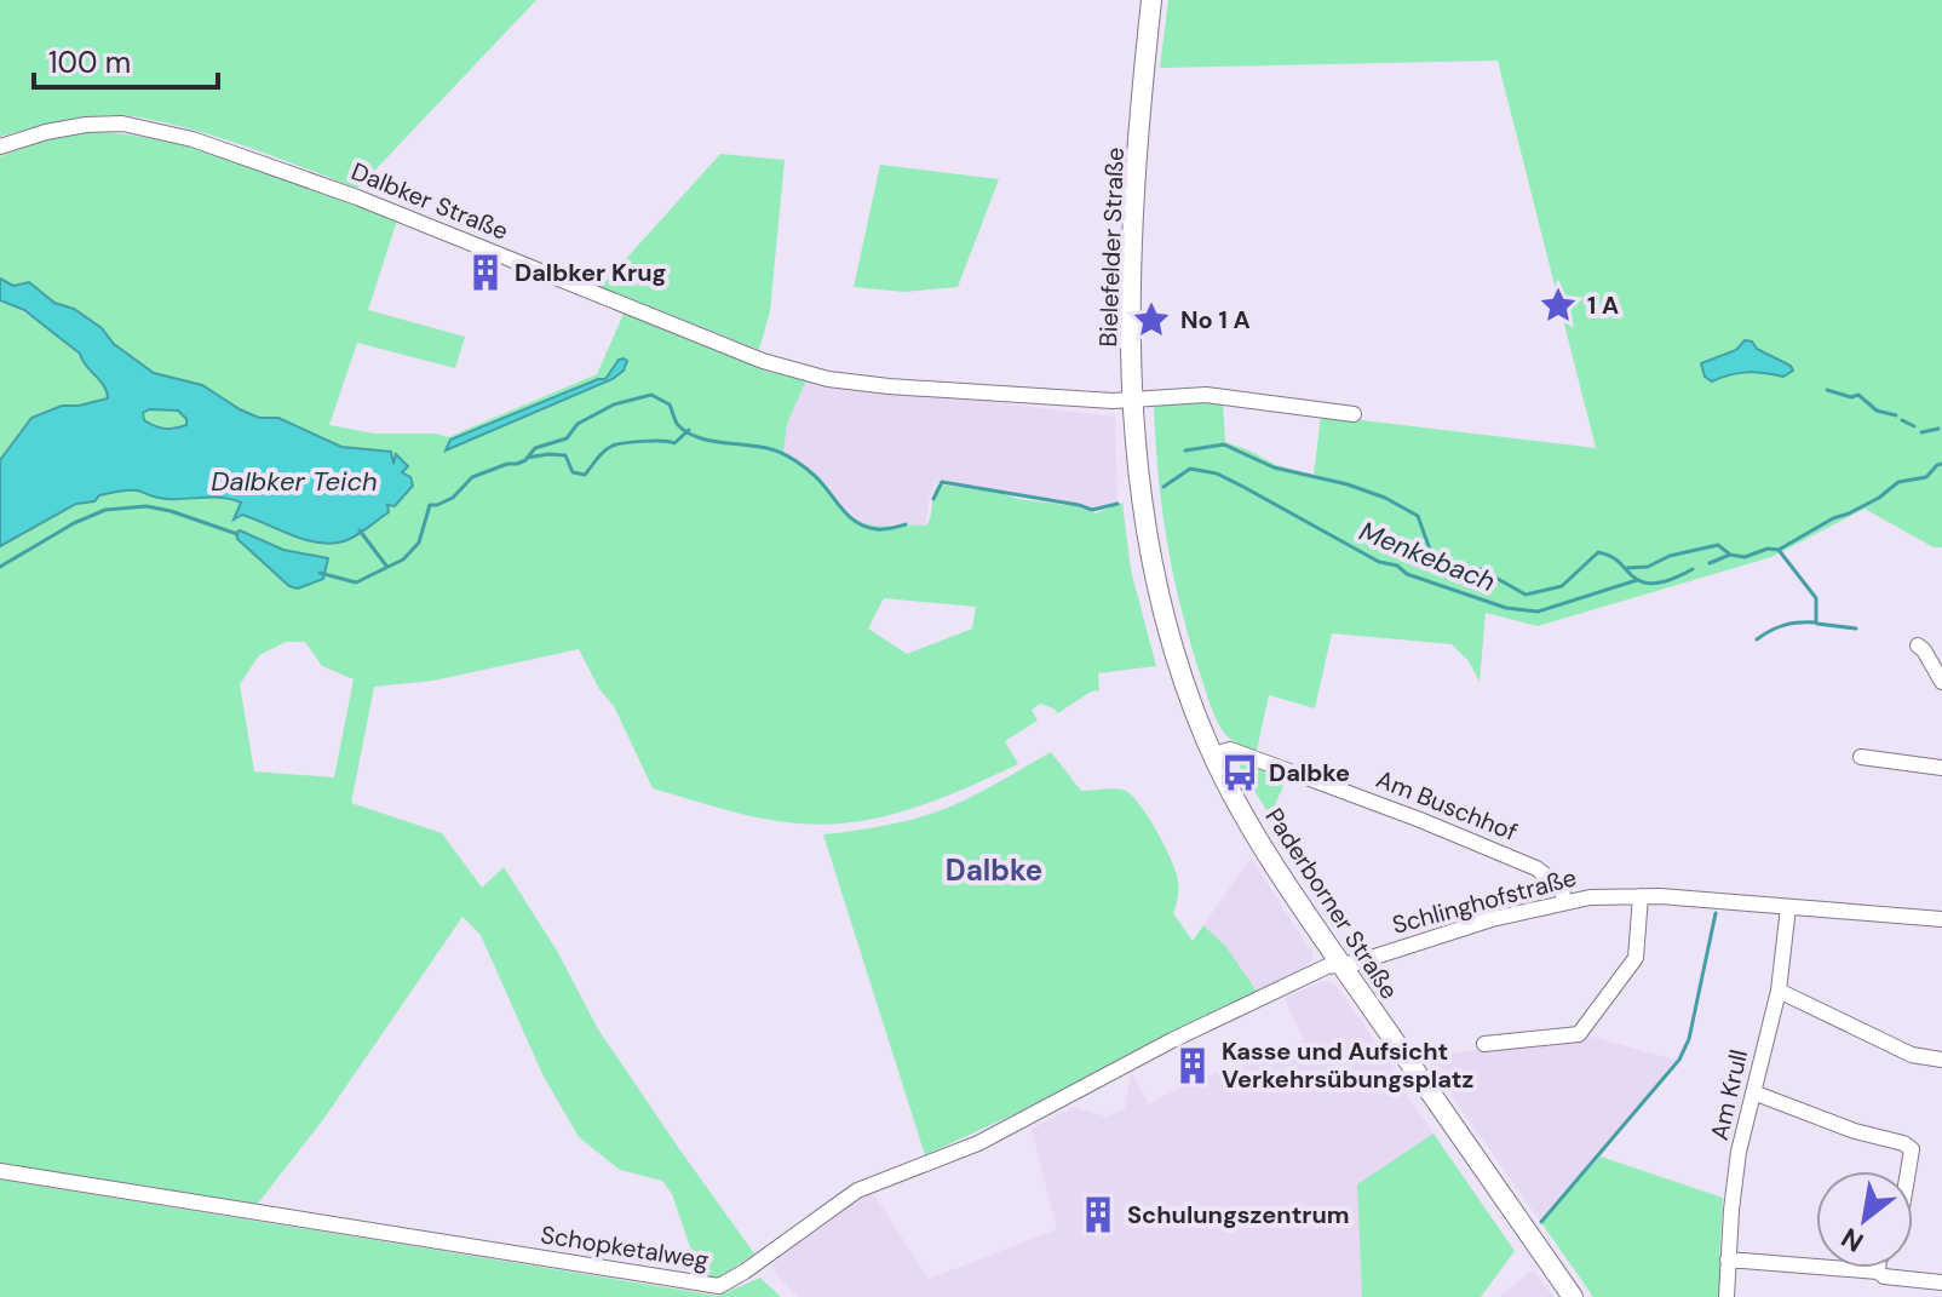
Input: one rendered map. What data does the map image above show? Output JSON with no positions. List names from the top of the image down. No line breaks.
{"streets":{"main road":["Bielefelder Straße","Paderborner Straße"],"street":["Dalbker Straße","Am Buschhof","Schlinghofstraße","Am Krull","Schopketalweg"]},"crossings":[["Dalbker Straße","Bielefelder Straße"],["Bielefelder Straße","Paderborner Straße"],["Am Buschhof","Schlinghofstraße"],["Am Buschhof","Paderborner Straße"],["Schlinghofstraße","Paderborner Straße"],["Schlinghofstraße","Am Krull"],["Schlinghofstraße","Schopketalweg"],["Paderborner Straße","Schopketalweg"]],"districts":["Dalbke"],"water":["Dalbker Teich","Menkebach"],"places":{"building":["Dalbker Krug","Kasse und Aufsicht Verkehrsübungsplatz","Schulungszentrum"],"place":["1 A","No 1 A"],"bus stop":["Dalbke"]},"scale_bar":"100 m","north":"bottom left"}
